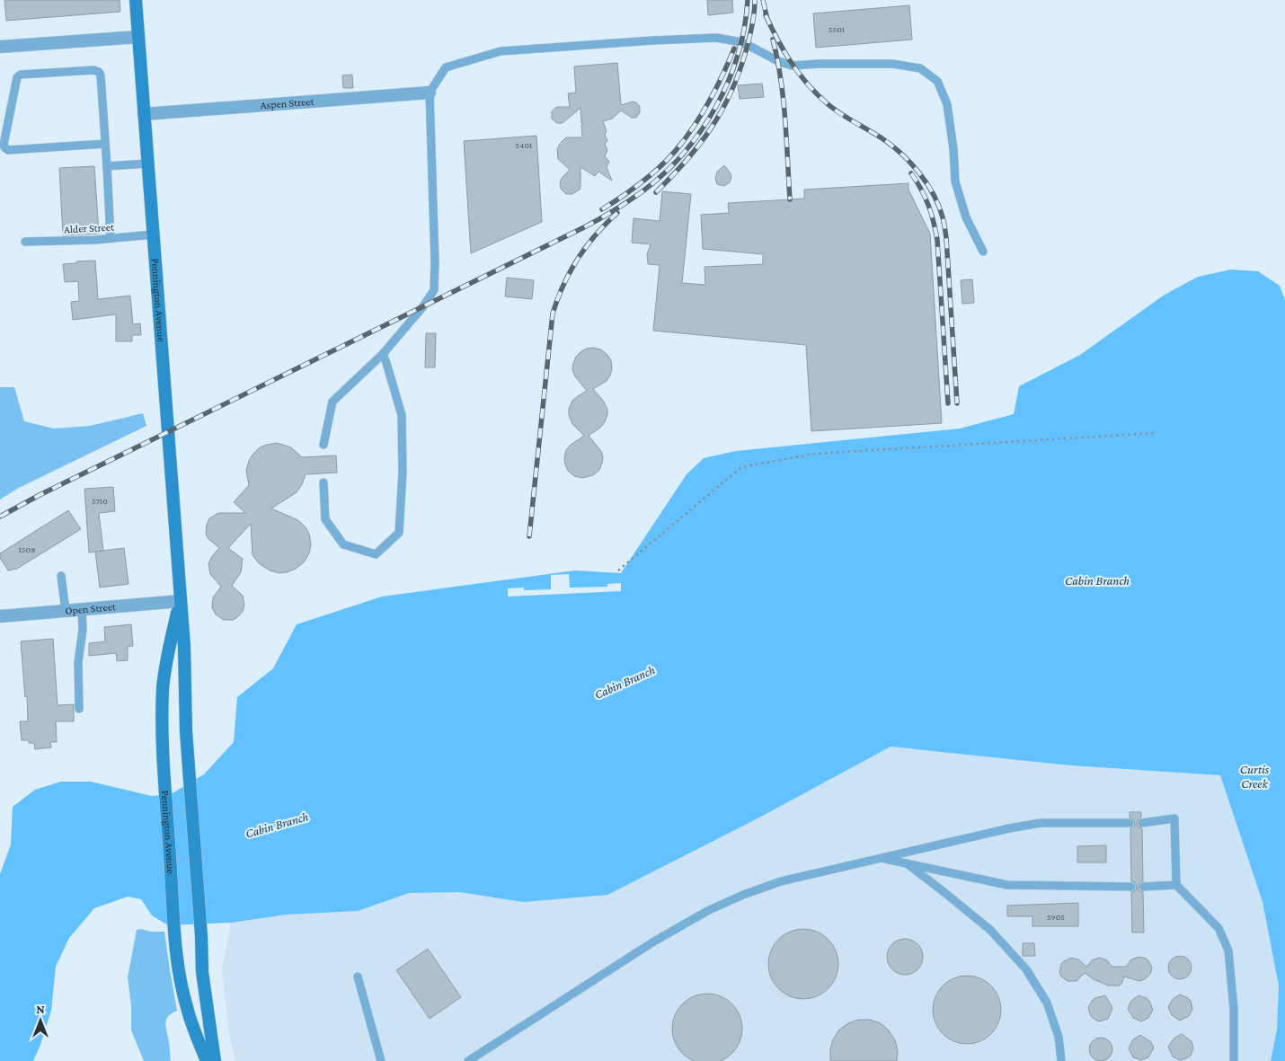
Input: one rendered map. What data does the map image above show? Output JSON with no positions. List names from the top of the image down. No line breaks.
{"streets":{"main road":["Pennington Avenue"],"street":["Aspen Street","Open Street"],"lane":["Alder Street"]},"crossings":[["Aspen Street","Pennington Avenue"],["Alder Street","Pennington Avenue"],["Pennington Avenue","Open Street"]],"water":["Cabin Branch","Curtis Creek"],"house_numbers":["5501","5401","5710","1508","5905"],"north":"top"}
